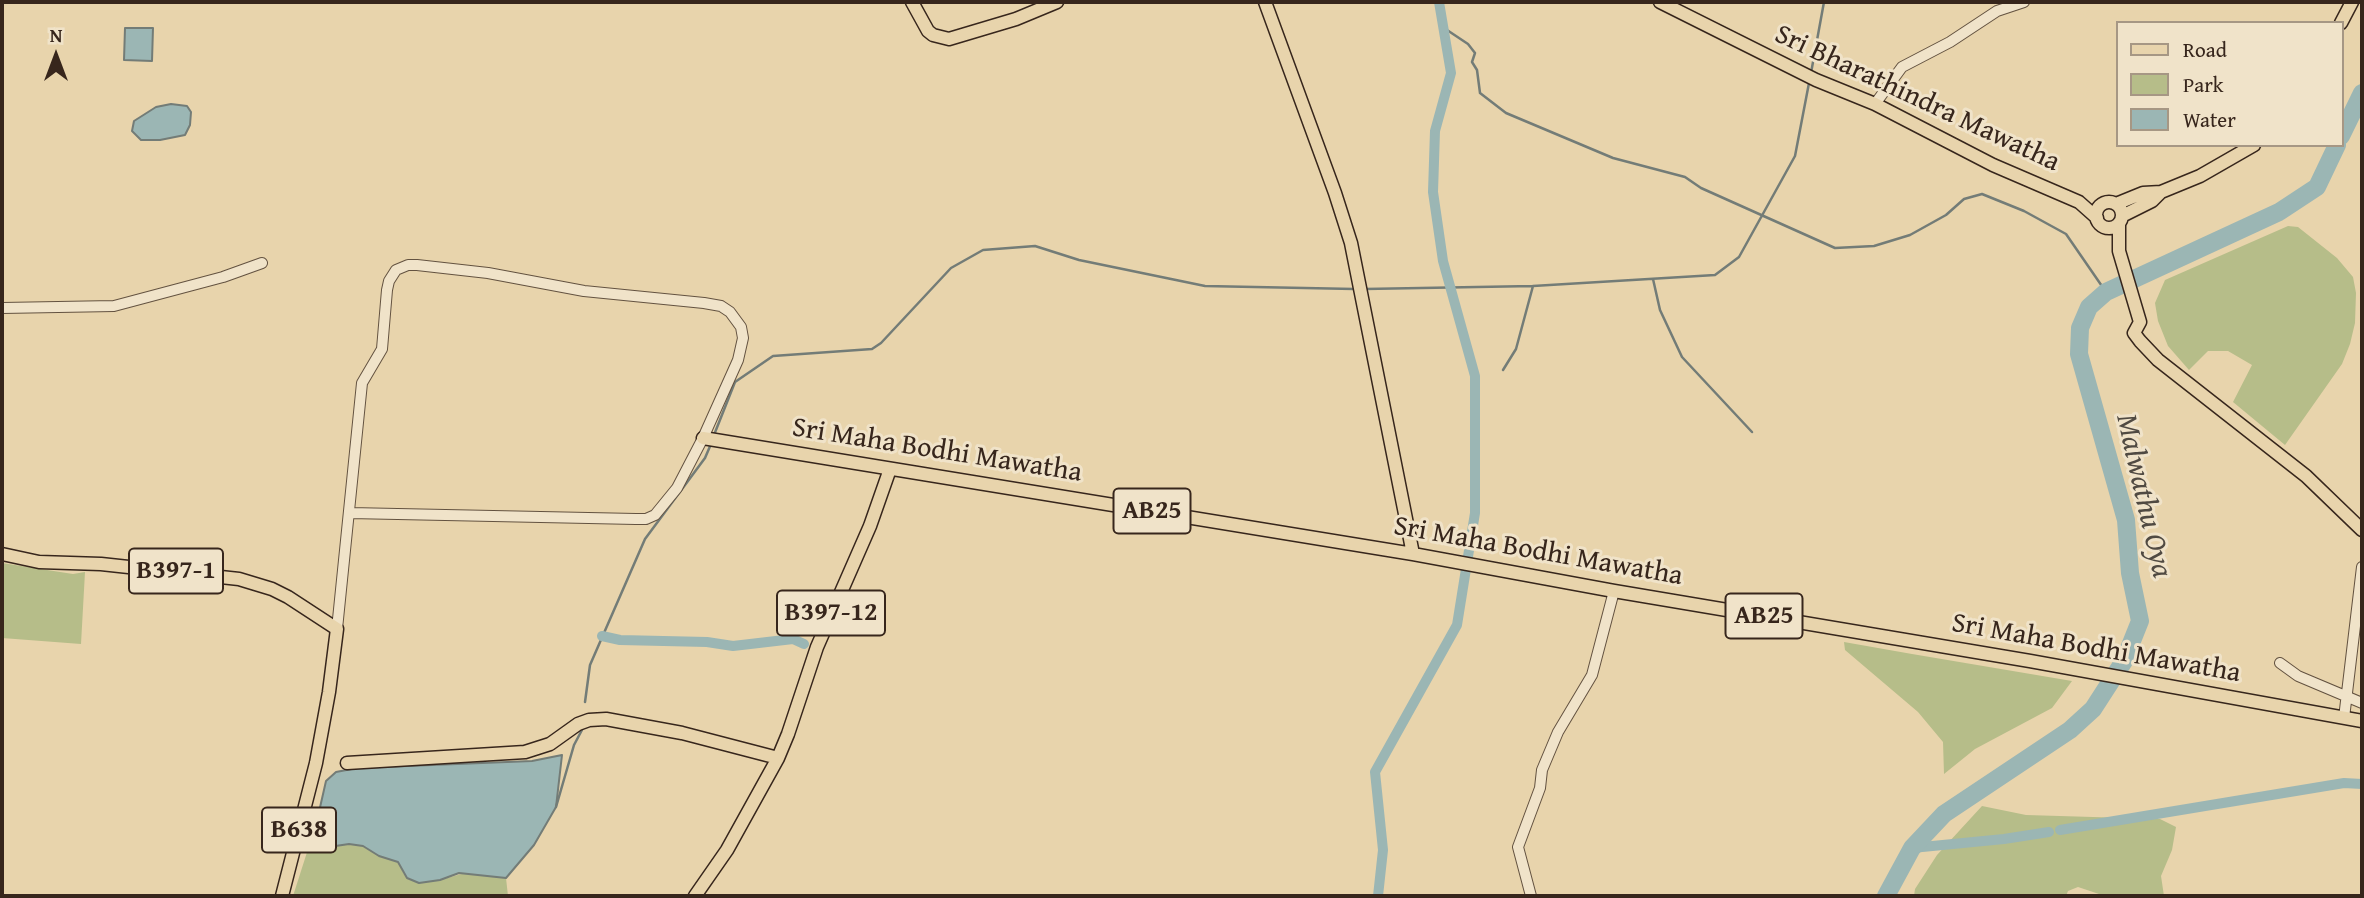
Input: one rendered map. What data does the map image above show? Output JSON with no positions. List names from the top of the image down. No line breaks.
{"streets":{"main road":["Sri Bharathindra Mawatha","Sri Maha Bodhi Mawatha","AB25","B397-1","B397-12","B638"]},"crossings":[["Sri Maha Bodhi Mawatha","B397-12"],["Sri Maha Bodhi Mawatha","B638"],["B397-1","B638"]],"water":["Malwathu Oya"],"legend":["Road","Park","Water"],"north":"top"}
